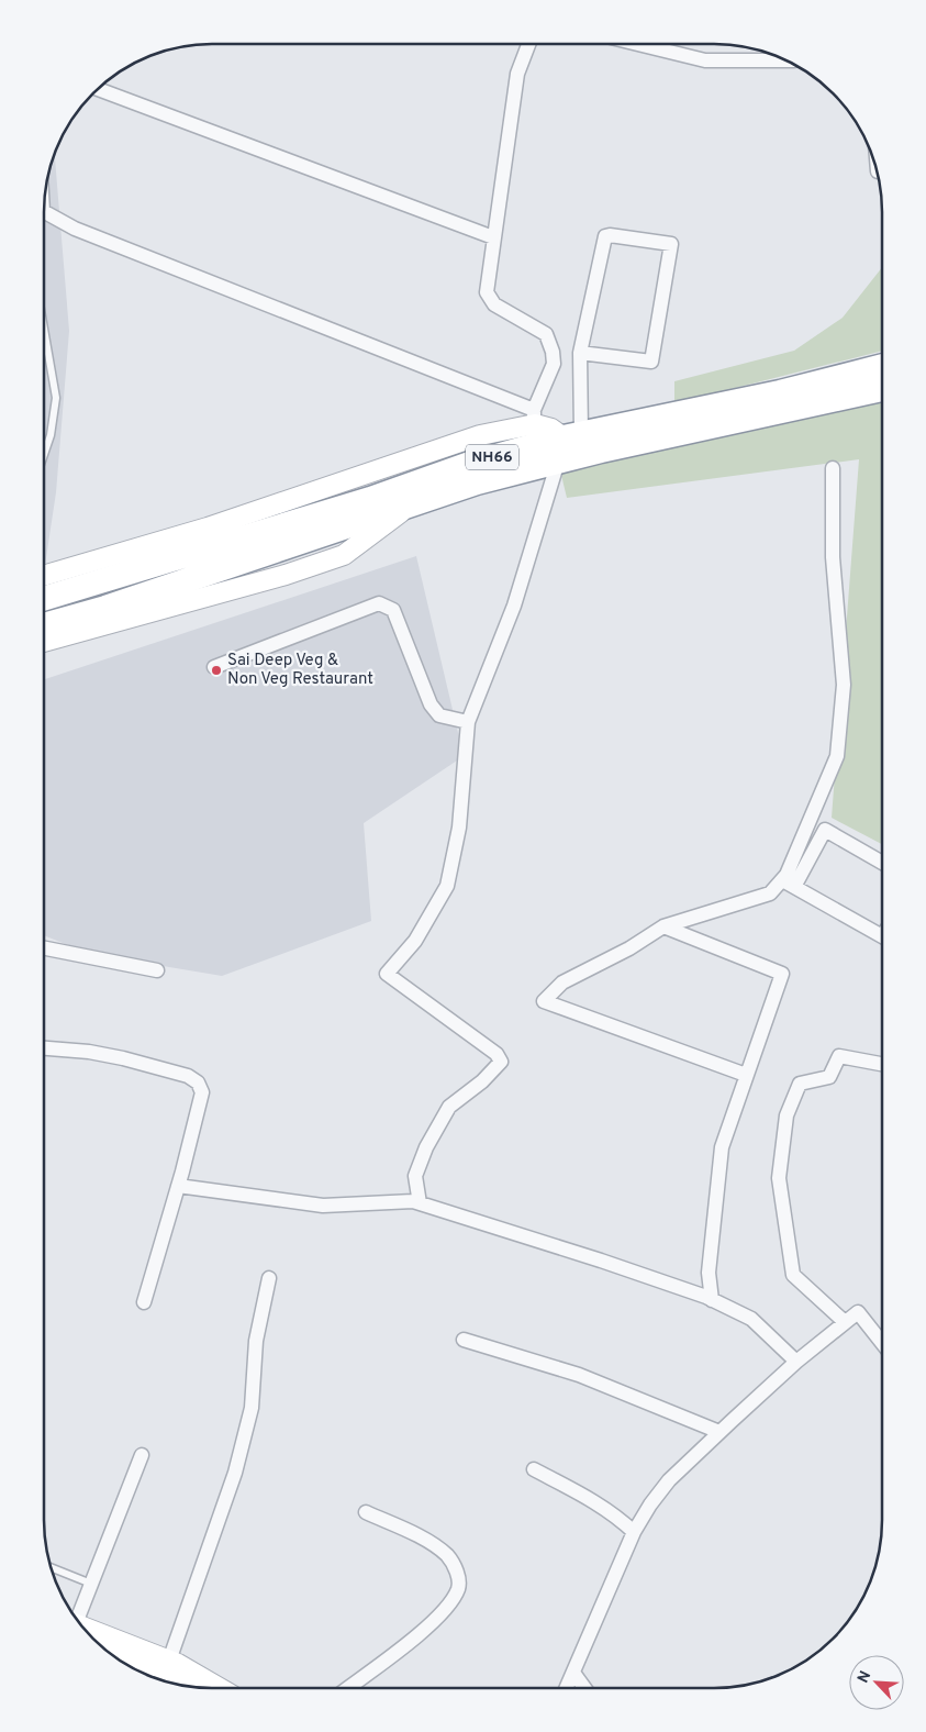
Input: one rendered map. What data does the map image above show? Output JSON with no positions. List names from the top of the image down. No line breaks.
{"streets":{"highway":["NH66"]},"places":["Sai Deep Veg & Non Veg Restaurant"],"north":"top left"}
